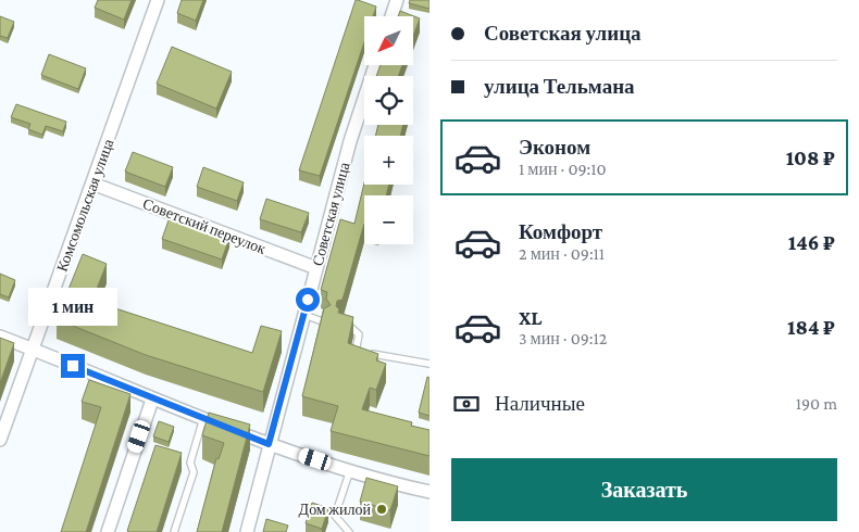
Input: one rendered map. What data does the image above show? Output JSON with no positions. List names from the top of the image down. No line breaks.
{"streets":{"street":["Комсомольская улица","Советская улица","Советский переулок"]},"crossings":[["Комсомольская улица","Советский переулок"],["Советская улица","Советский переулок"]],"places":["Дом жилой"],"north":"bottom left","page":{"banner":["Советская улица","улица Тельмана"],"map_buttons":["+","−"],"list":[{"name":"Эконом","note":"1 мин · 09:10","value":"108 ₽"},{"name":"Комфорт","note":"2 мин · 09:11","value":"146 ₽"},{"name":"XL","note":"3 мин · 09:12","value":"184 ₽"}],"bubble":"1 мин","pay":["Наличные","190 m"],"buttons":"Заказать"}}
